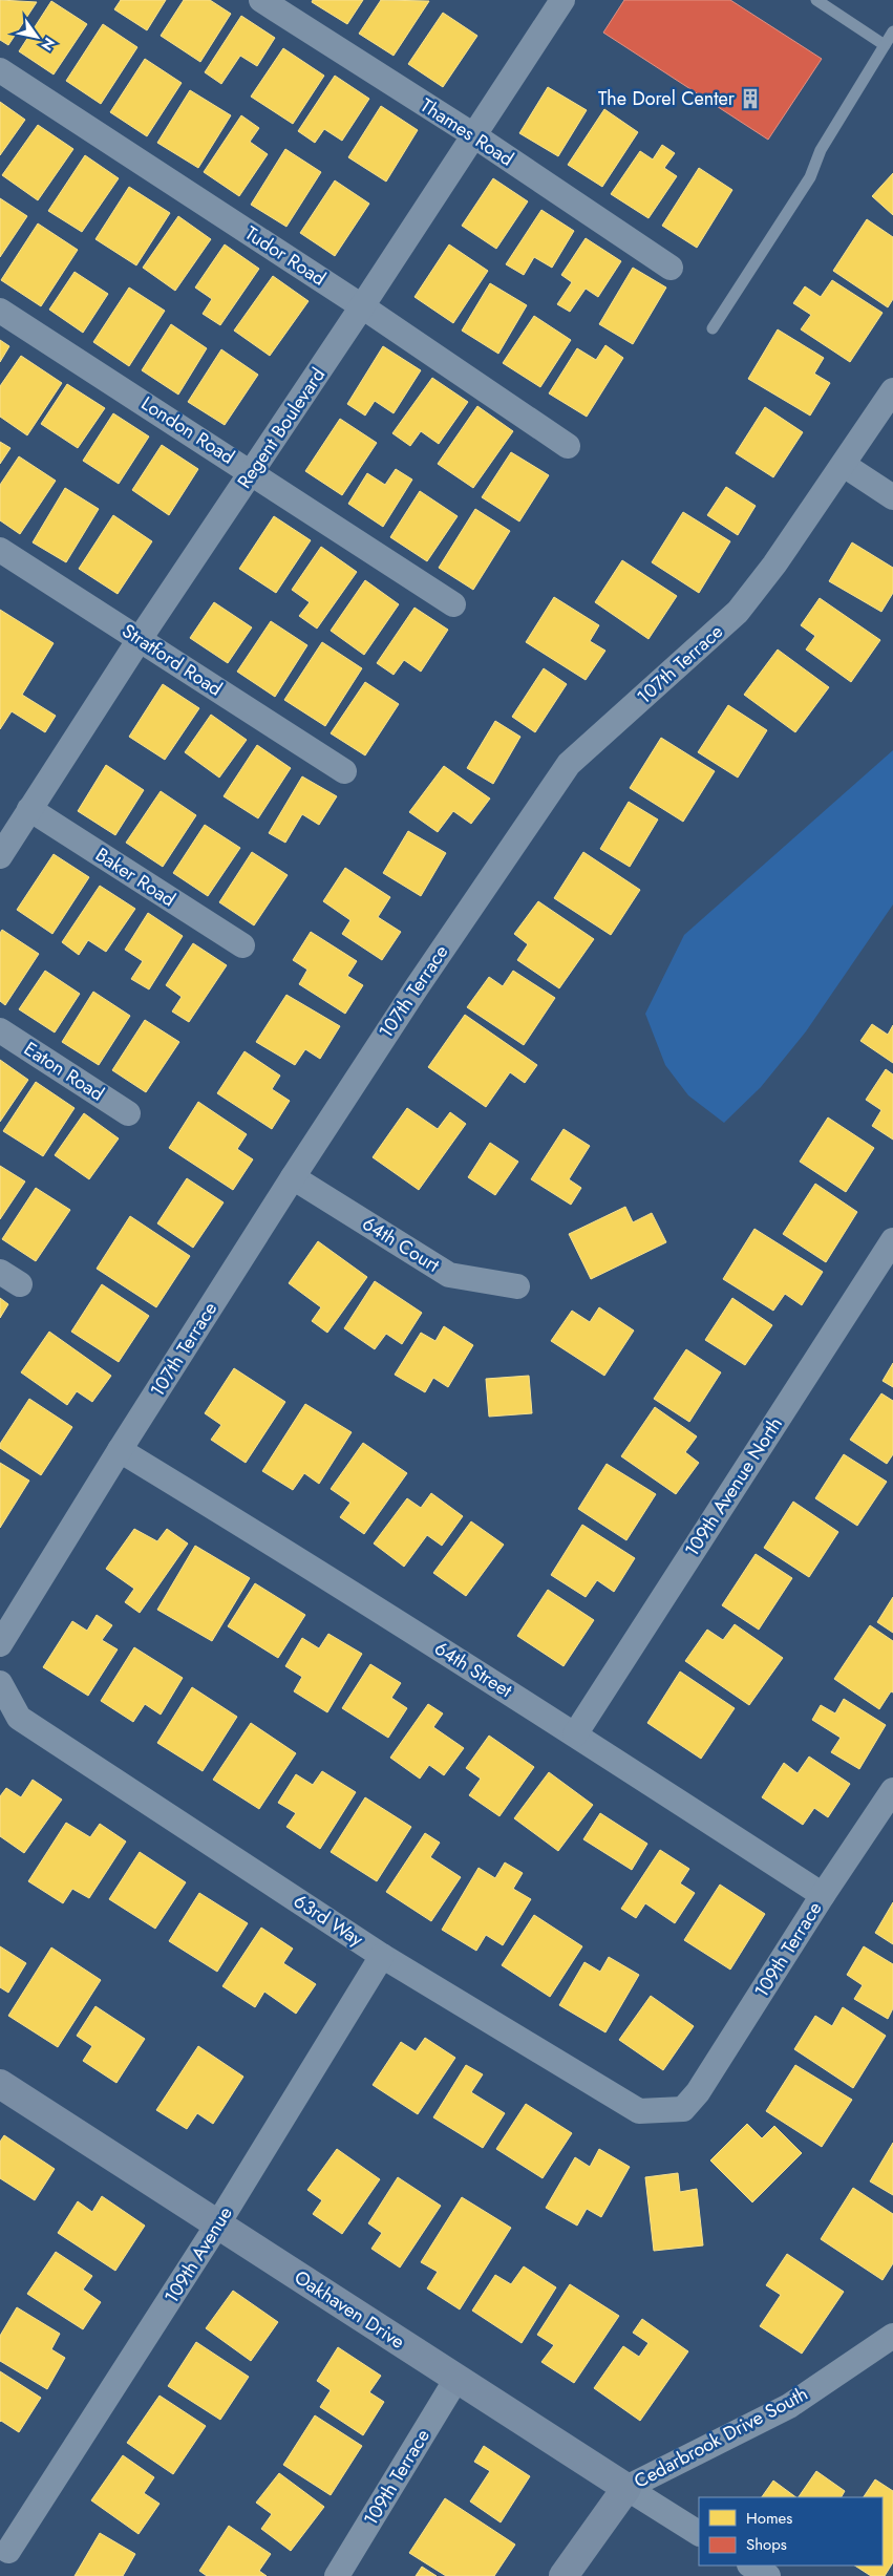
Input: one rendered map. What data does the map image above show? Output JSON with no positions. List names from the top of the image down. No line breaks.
{"streets":{"street":["Thames Road","Tudor Road","Regent Boulevard","London Road","Stratford Road","107th Terrace","Baker Road","Eaton Road","64th Court","109th Avenue North","64th Street","63rd Way","109th Terrace","109th Avenue","Oakhaven Drive","Cedarbrook Drive South"]},"crossings":[["Thames Road","Regent Boulevard"],["Tudor Road","Regent Boulevard"],["Regent Boulevard","London Road"],["Regent Boulevard","Stratford Road"],["Regent Boulevard","Baker Road"],["107th Terrace","64th Court"],["107th Terrace","64th Street"],["109th Avenue North","64th Street"],["64th Street","109th Terrace"],["63rd Way","109th Terrace"],["63rd Way","109th Avenue"],["109th Terrace","Oakhaven Drive"],["109th Avenue","Oakhaven Drive"],["Oakhaven Drive","Cedarbrook Drive South"]],"places":{"building":["The Dorel Center"]},"legend":["Homes","Shops"],"north":"bottom right"}
